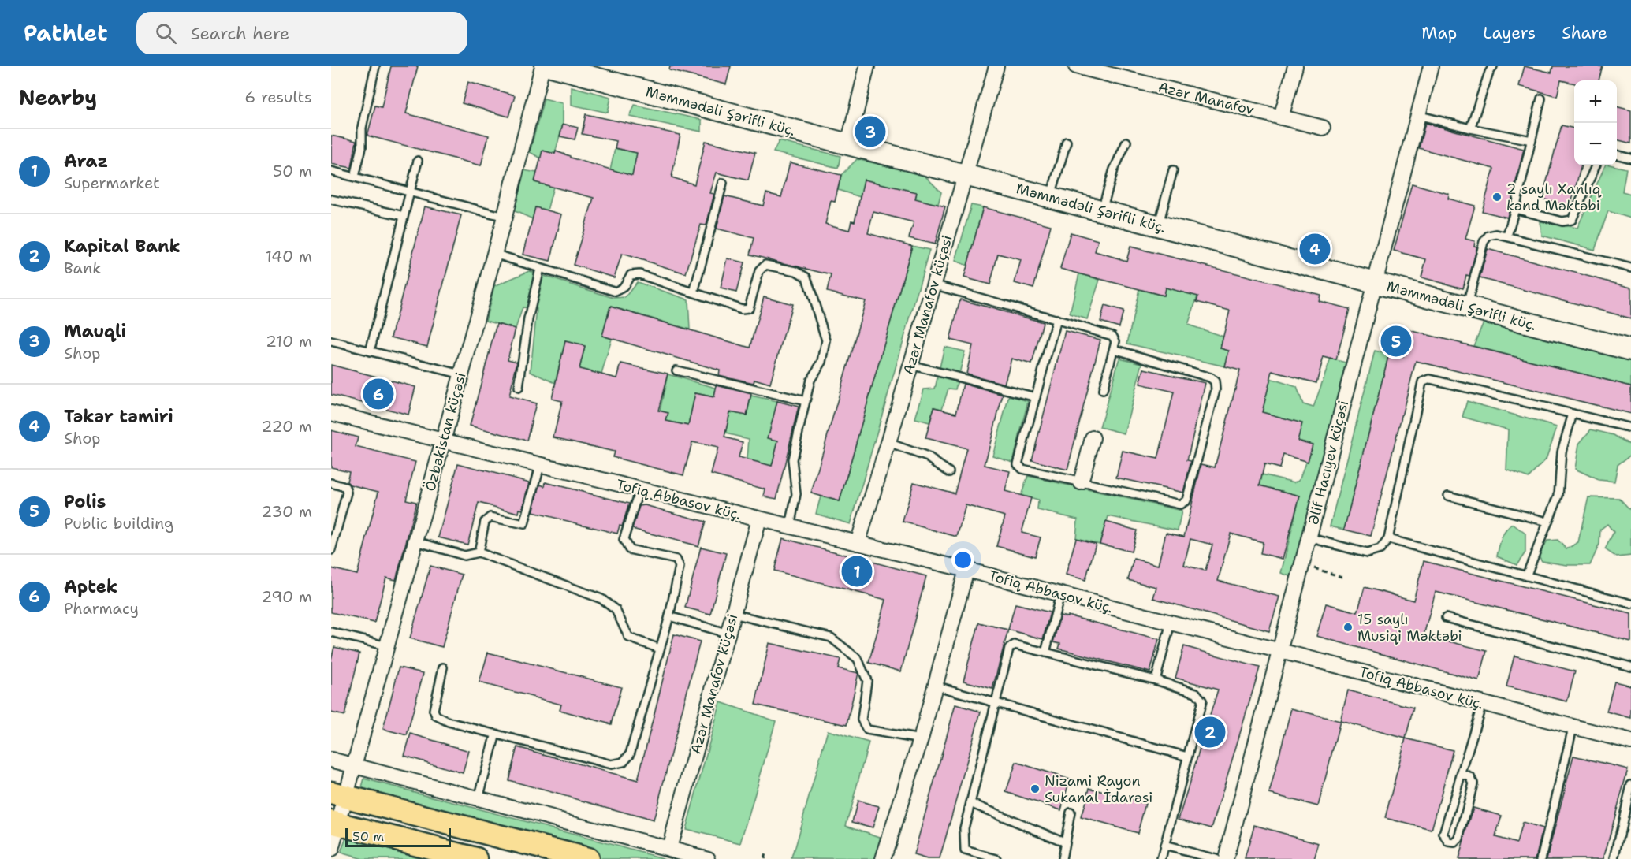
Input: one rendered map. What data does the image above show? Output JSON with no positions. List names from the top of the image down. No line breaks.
{"streets":{"street":["Azər Manafov","Məmmədəli Şərifli küç.","Azər Manafov küçəsi","Özbəkistan küçəsi","Əlif Hacıyev küçəsi","Tofiq Abbasov küç."]},"crossings":[["Məmmədəli Şərifli küç.","Azər Manafov küçəsi"],["Məmmədəli Şərifli küç.","Əlif Hacıyev küçəsi"],["Azər Manafov küçəsi","Tofiq Abbasov küç."],["Özbəkistan küçəsi","Tofiq Abbasov küç."],["Əlif Hacıyev küçəsi","Tofiq Abbasov küç."]],"places":["2 saylı Xanlıq kənd Məktəbi","15 saylı Musiqi Məktəbi","Nizami Rayon Sukanal İdarəsi"],"scale_bar":"50 m","page":{"header":"Pathlet","search":"Search here","nav":["Map","Layers","Share"],"heading":["Nearby","6 results"],"map_buttons":["+","−"],"pins":["3","4","5","6","1","2"],"list":[{"mark":"1","name":"Araz","note":"Supermarket","value":"50 m"},{"mark":"2","name":"Kapital Bank","note":"Bank","value":"140 m"},{"mark":"3","name":"Mauqli","note":"Shop","value":"210 m"},{"mark":"4","name":"Təkər təmiri","note":"Shop","value":"220 m"},{"mark":"5","name":"Polis","note":"Public building","value":"230 m"},{"mark":"6","name":"Aptek","note":"Pharmacy","value":"290 m"}],"scale":"50 m"}}
